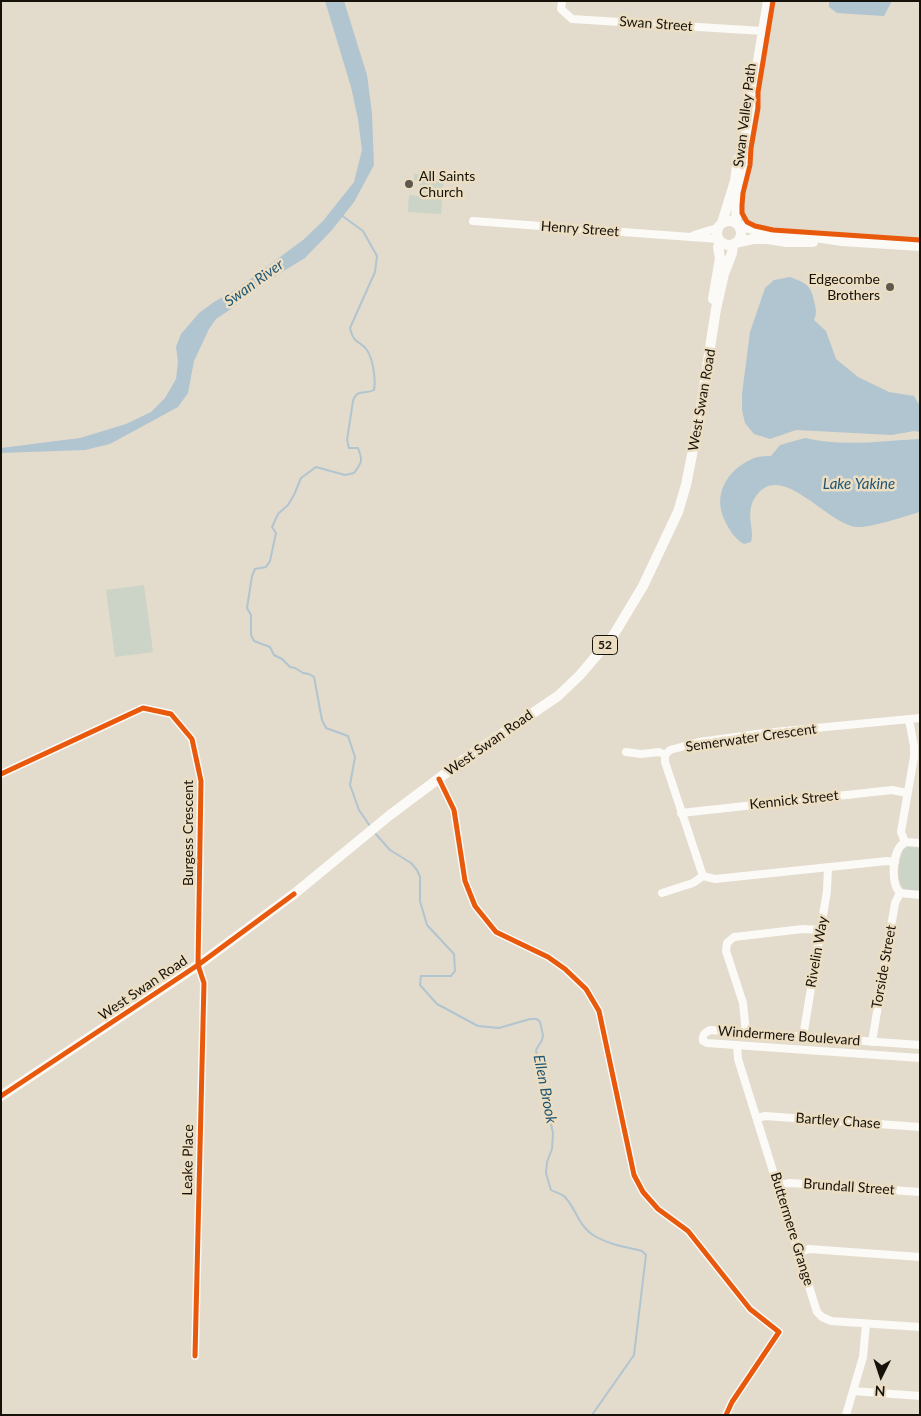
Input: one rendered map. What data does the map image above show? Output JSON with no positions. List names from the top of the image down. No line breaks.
{"streets":{"main road":["West Swan Road","52"],"street":["Swan Street","Henry Street","Semerwater Crescent","Kennick Street","Burgess Crescent","Rivelin Way","Torside Street","Windermere Boulevard","Bartley Chase","Leake Place","Brundall Street","Buttermere Grange"],"cycle path":["Swan Valley Path"]},"crossings":[["Swan Street","52"],["Henry Street","West Swan Road"],["Henry Street","52"],["West Swan Road","52"],["West Swan Road","Burgess Crescent"],["West Swan Road","Leake Place"],["Burgess Crescent","Leake Place"],["Rivelin Way","Windermere Boulevard"],["Torside Street","Windermere Boulevard"],["Windermere Boulevard","Buttermere Grange"],["Bartley Chase","Buttermere Grange"],["Brundall Street","Buttermere Grange"]],"water":["Swan River","Lake Yakine","Ellen Brook"],"places":["All Saints Church","Edgecombe Brothers"],"north":"bottom"}
